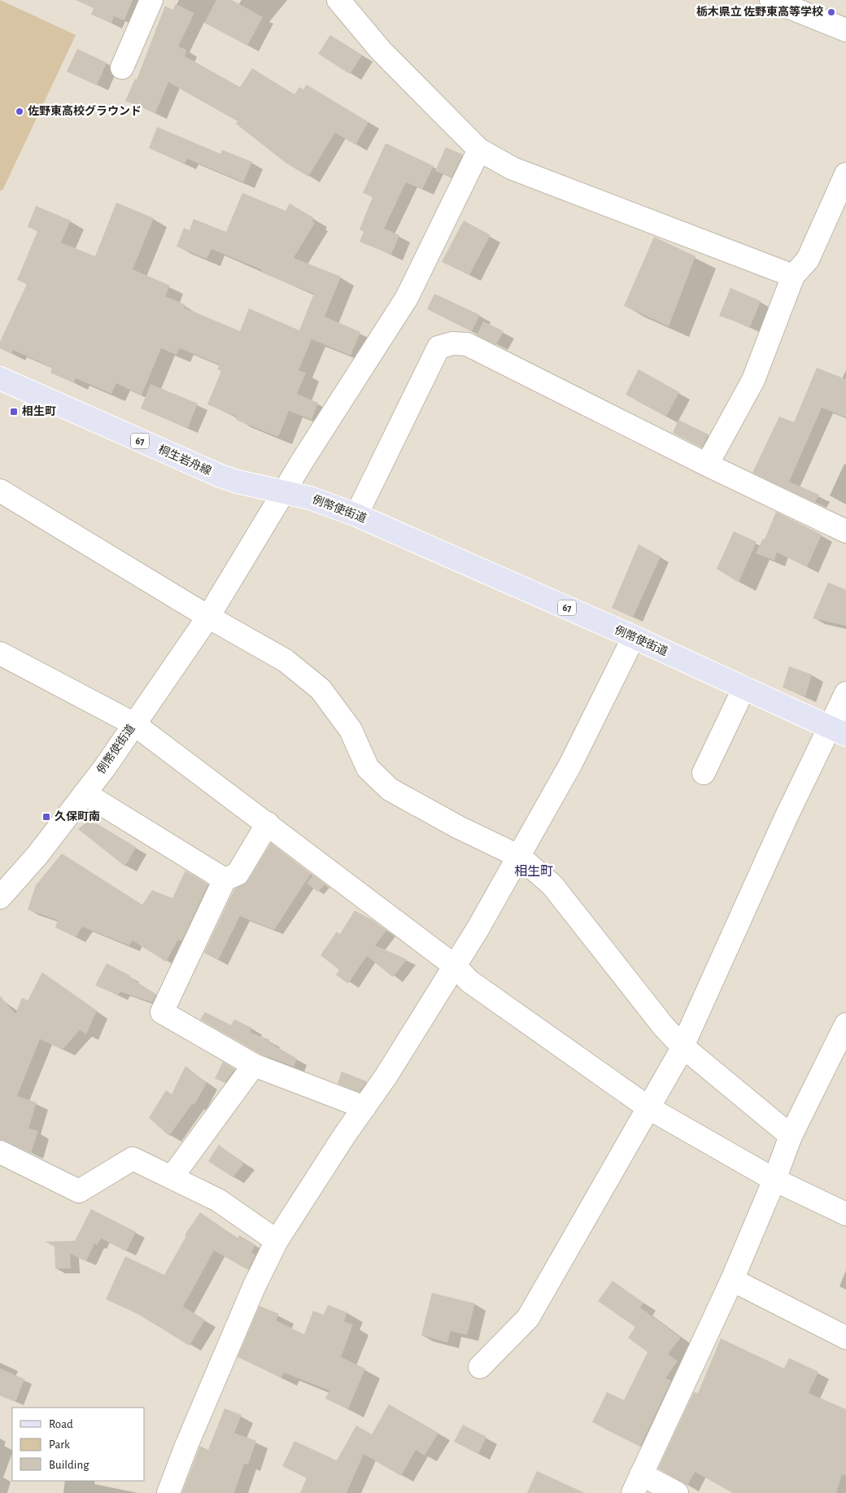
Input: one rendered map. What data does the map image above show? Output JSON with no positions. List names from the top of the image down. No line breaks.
{"streets":{"main road":["67","桐生岩舟線","例幣使街道"]},"crossings":[["桐生岩舟線","例幣使街道"]],"districts":["相生町"],"places":{"other":["栃木県立 佐野東高等学校","佐野東高校グラウンド"],"transit":["相生町","久保町南"]},"legend":["Road","Park","Building"]}
